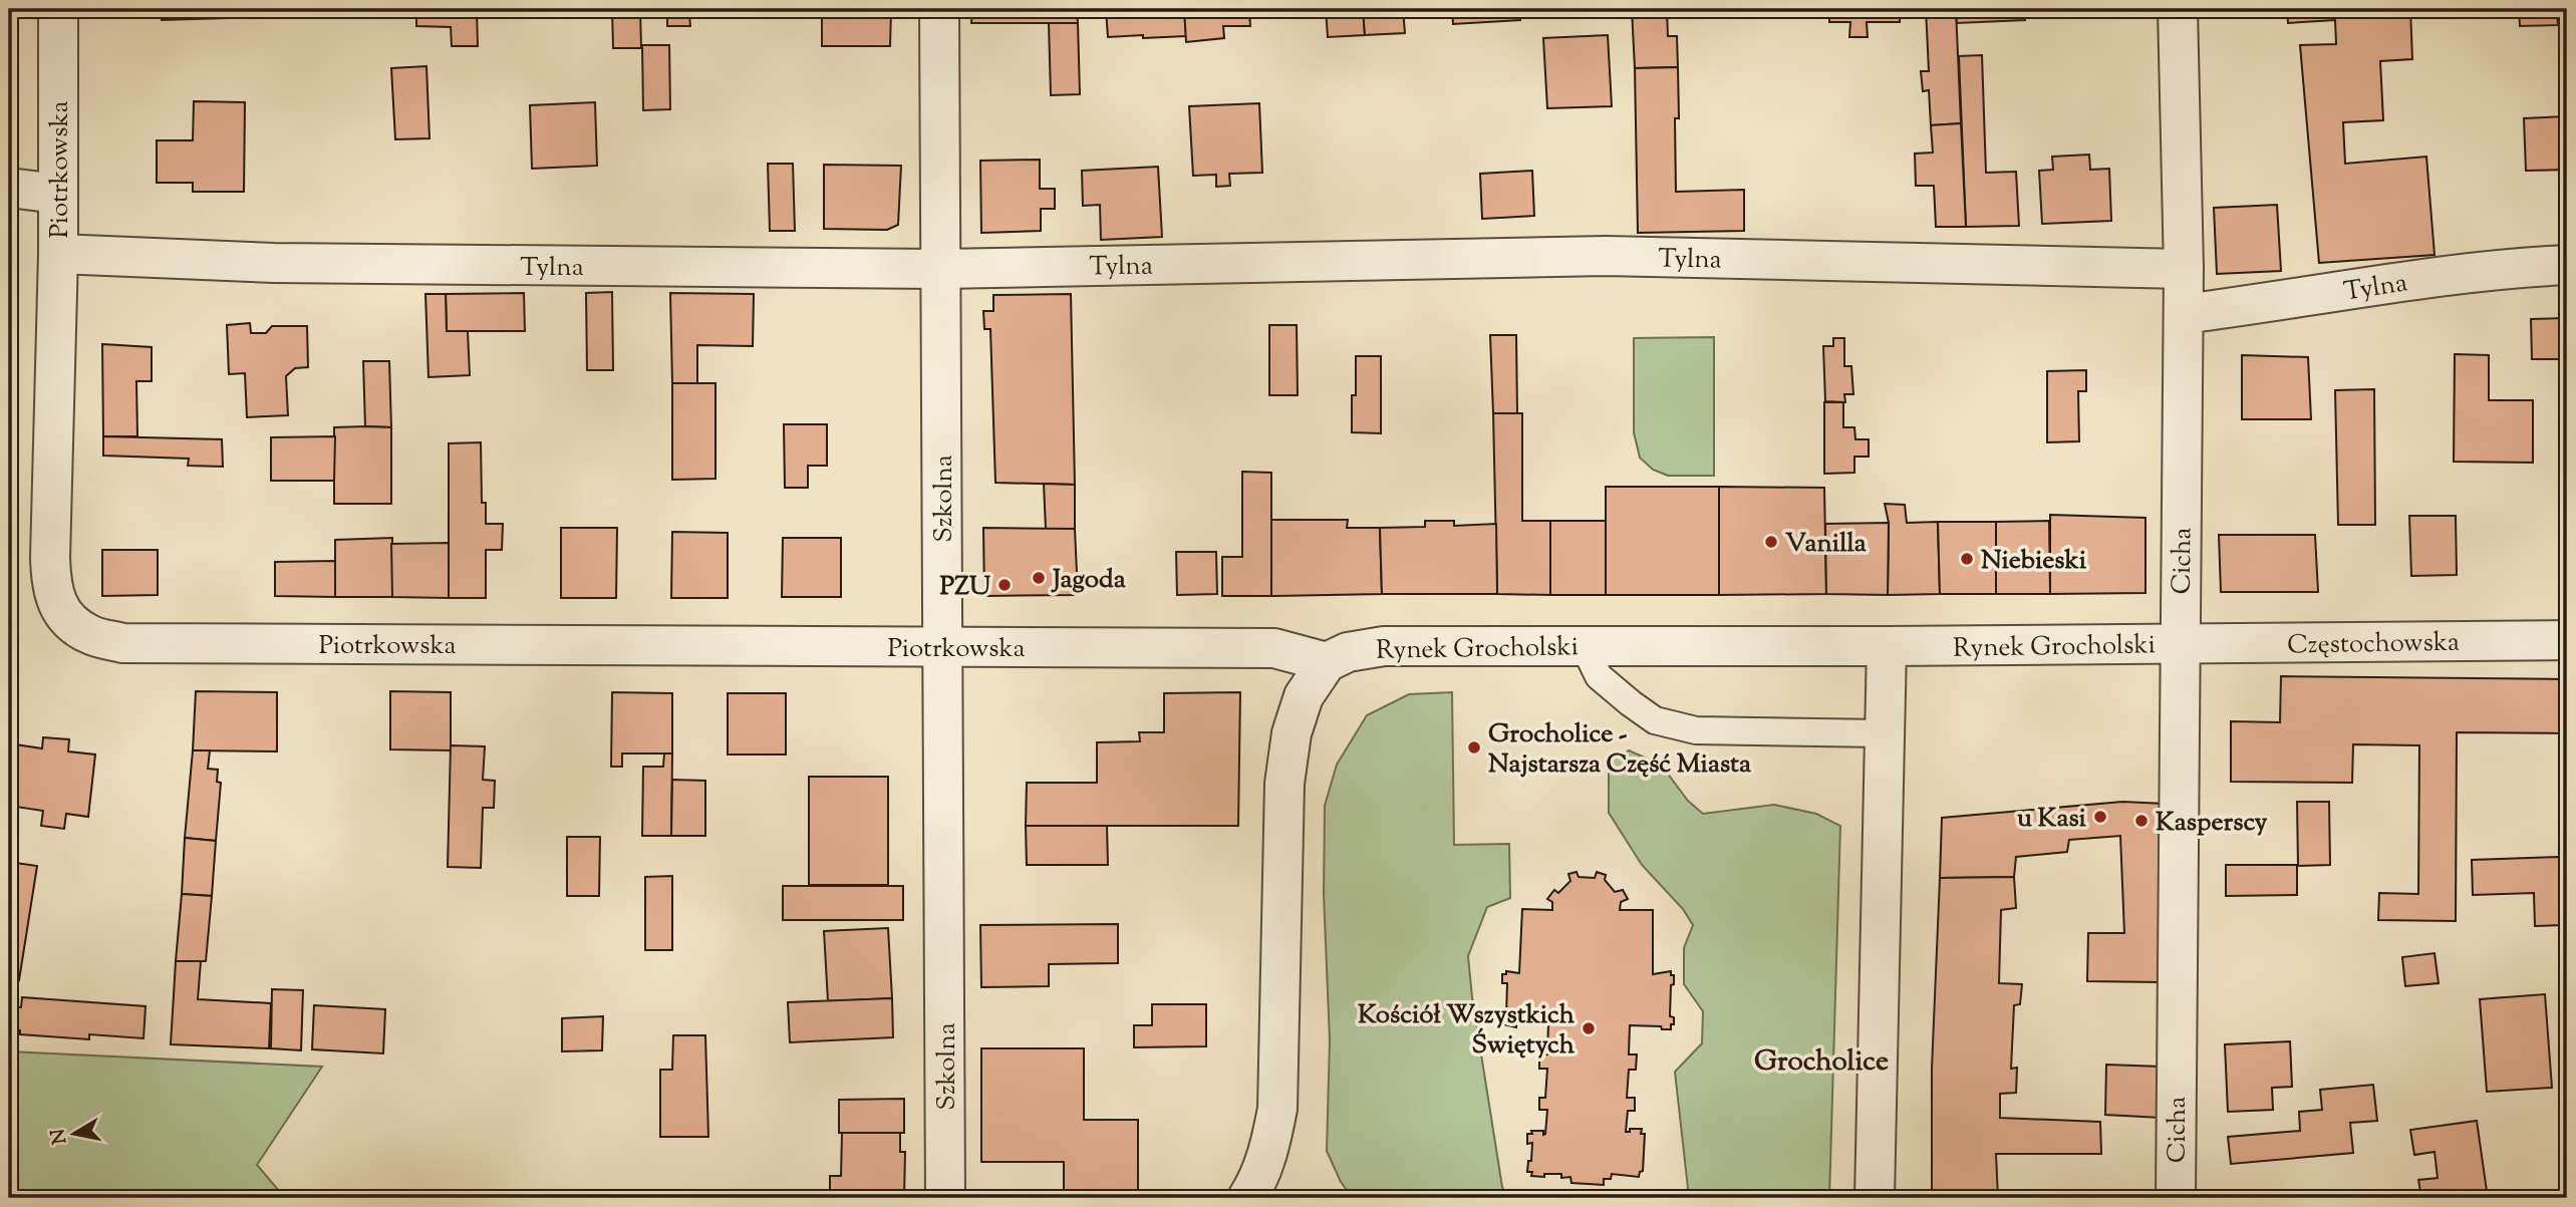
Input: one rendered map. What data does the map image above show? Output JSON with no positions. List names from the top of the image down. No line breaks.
{"streets":{"street":["Piotrkowska","Tylna","Szkolna","Cicha","Częstochowska","Rynek Grocholski"]},"crossings":[["Piotrkowska","Tylna"],["Piotrkowska","Szkolna"],["Piotrkowska","Rynek Grocholski"],["Tylna","Szkolna"],["Tylna","Cicha"],["Cicha","Częstochowska"],["Cicha","Rynek Grocholski"],["Częstochowska","Rynek Grocholski"]],"districts":["Grocholice"],"places":["Vanilla","Niebieski","Jagoda","PZU","Grocholice - Najstarsza Część Miasta","u Kasi","Kasperscy","Kościół Wszystkich Świętych"],"north":"left"}
